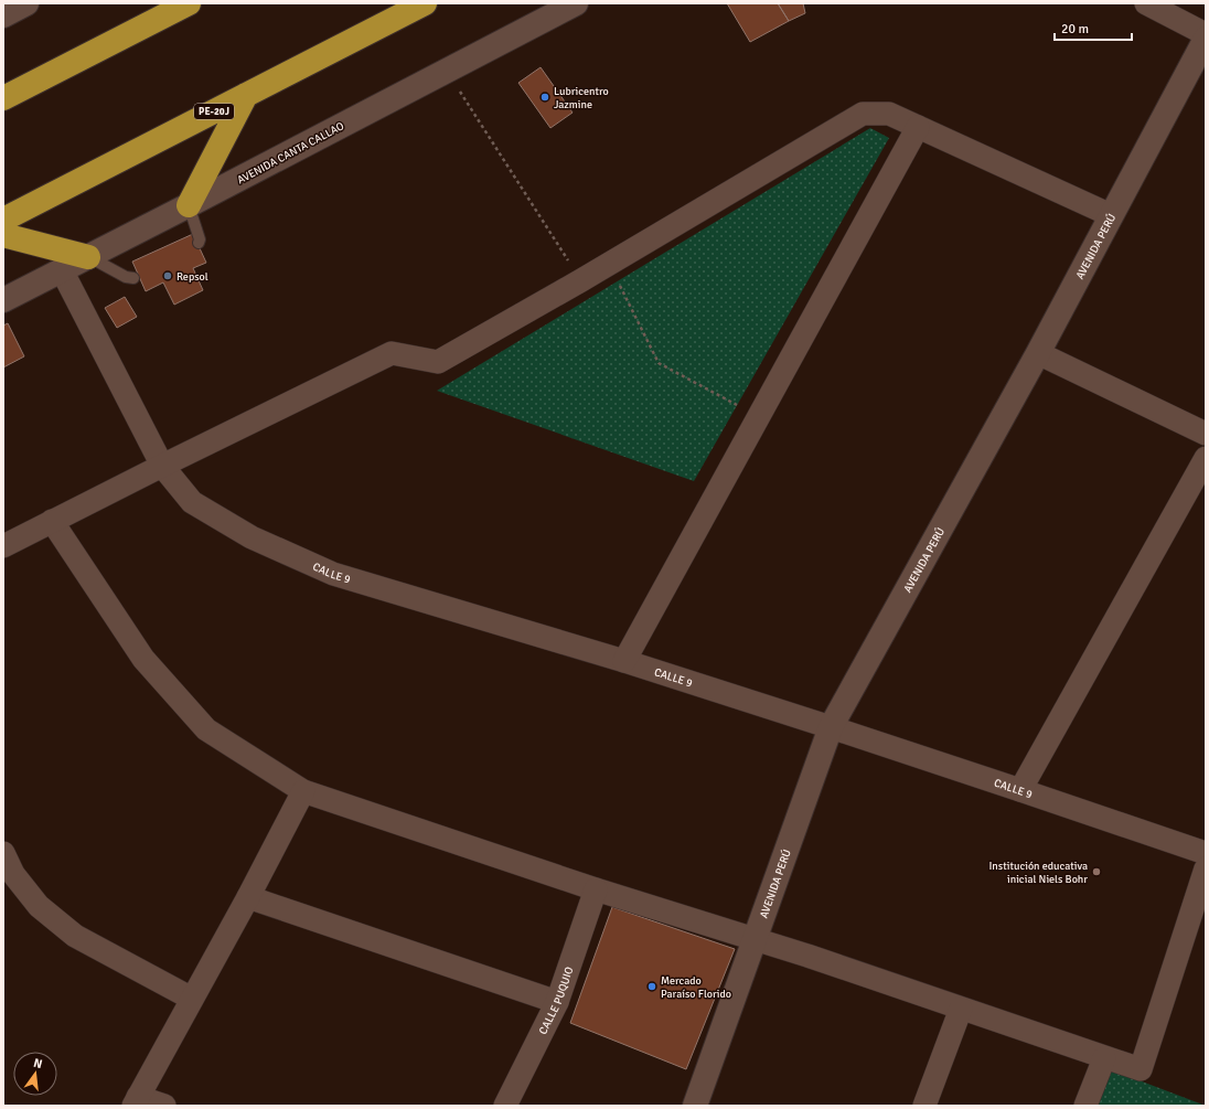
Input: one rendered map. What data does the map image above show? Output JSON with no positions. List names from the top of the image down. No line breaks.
{"streets":{"highway":["PE-20J"],"street":["AVENIDA CANTA CALLAO","AVENIDA PERÚ","CALLE 9","CALLE PUQUIO"]},"crossings":[["AVENIDA CANTA CALLAO","CALLE 9"],["AVENIDA PERÚ","CALLE 9"]],"places":["Lubricentro Jazmine","Repsol","Institución educativa inicial Niels Bohr","Mercado Paraíso Florido"],"scale_bar":"20 m","north":"top"}
